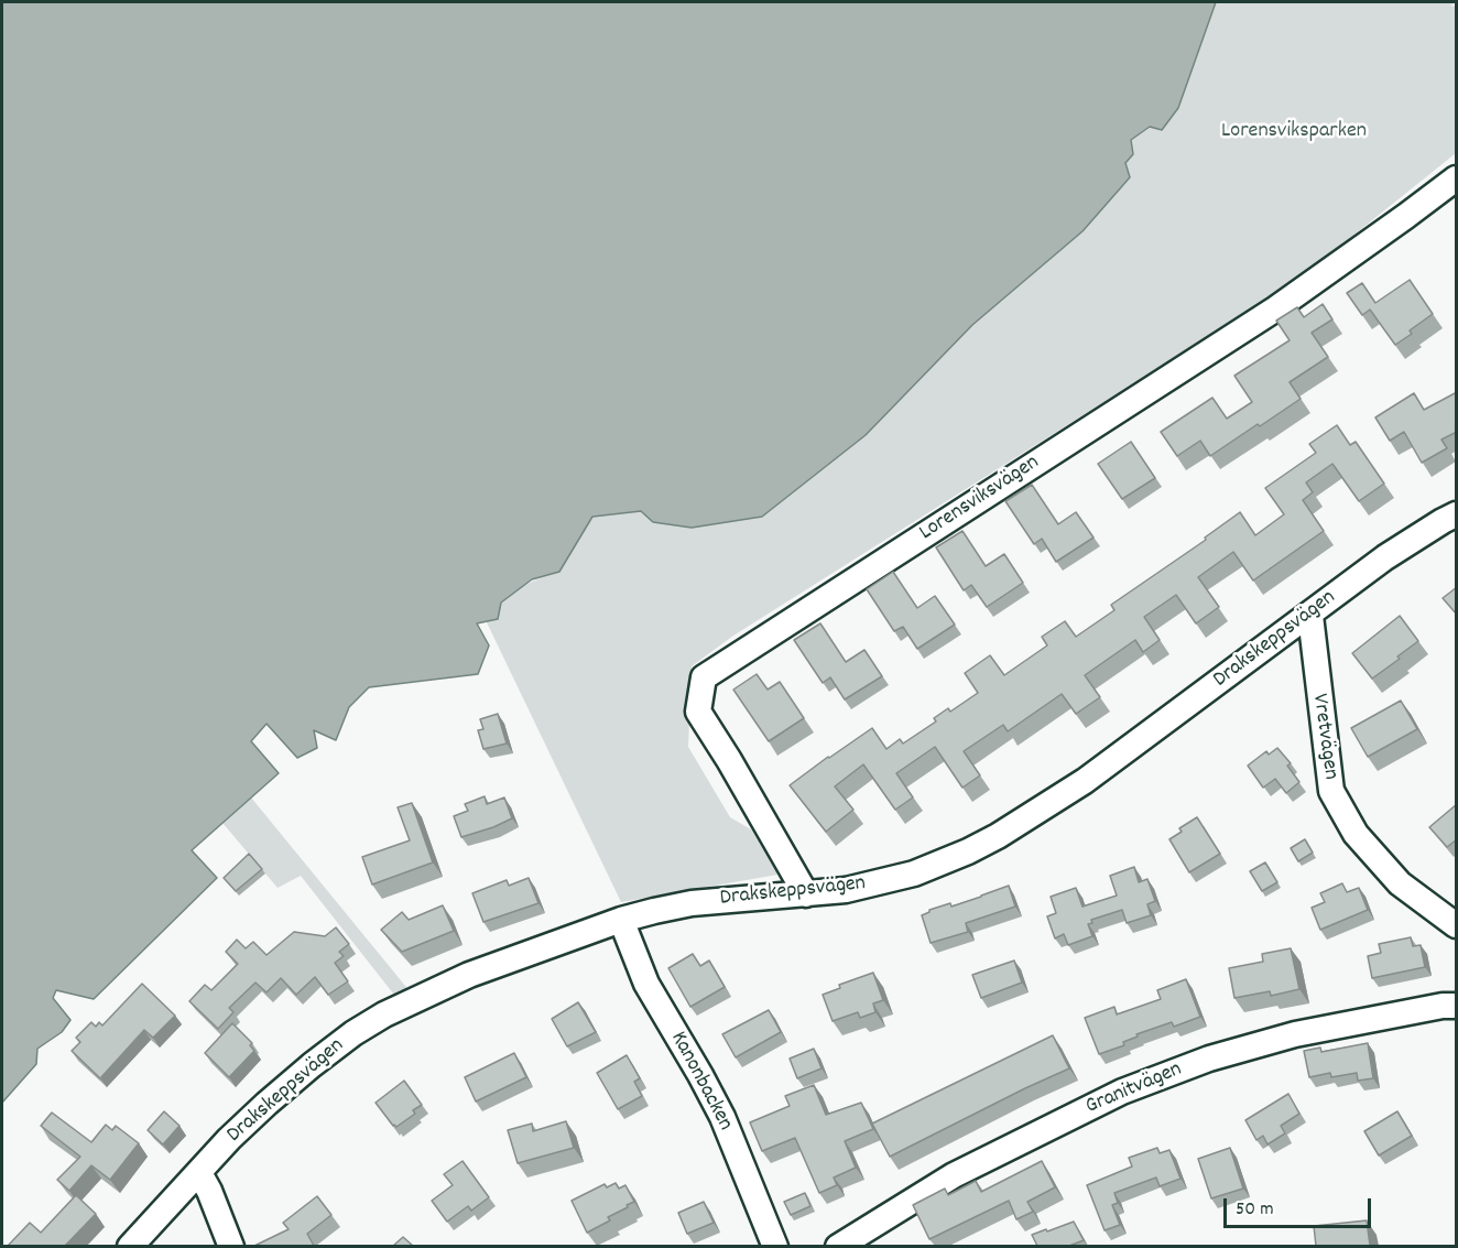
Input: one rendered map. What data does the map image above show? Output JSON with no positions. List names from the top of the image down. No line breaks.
{"streets":{"street":["Lorensviksvägen","Drakskeppsvägen","Vretvägen","Kanonbacken","Granitvägen"]},"crossings":[["Lorensviksvägen","Drakskeppsvägen"],["Drakskeppsvägen","Vretvägen"],["Drakskeppsvägen","Kanonbacken"]],"parks":["Lorensviksparken"],"scale_bar":"50 m"}
